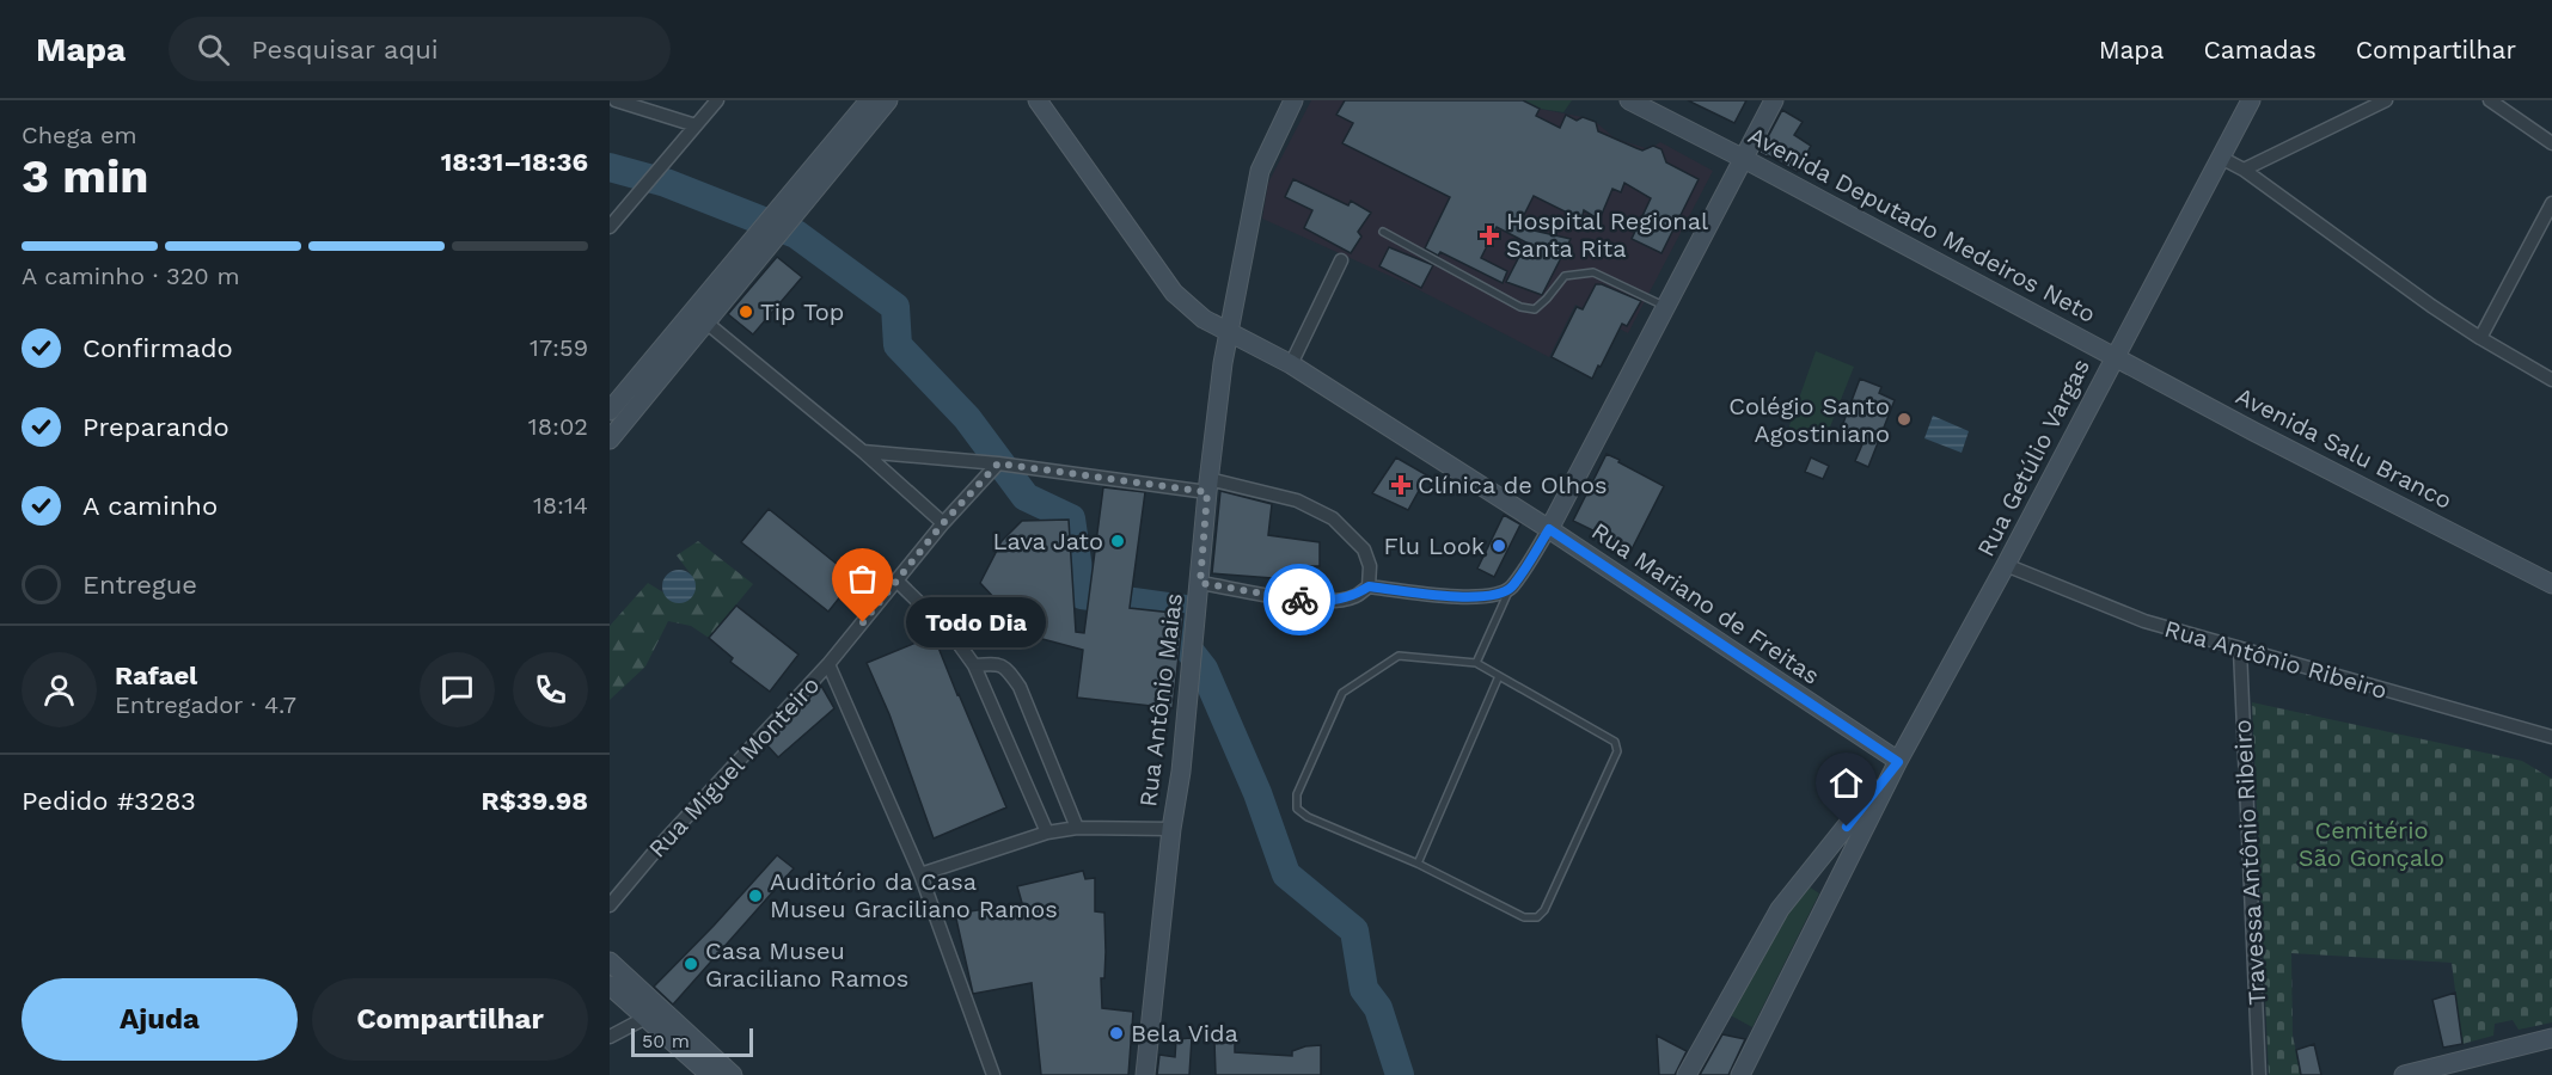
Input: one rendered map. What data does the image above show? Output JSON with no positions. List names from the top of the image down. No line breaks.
{"streets":{"street":["Avenida Deputado Medeiros Neto","Avenida Salu Branco","Rua Getúlio Vargas","Rua Mariano de Freitas","Rua Antônio Ribeiro","Rua Antônio Maias","Rua Miguel Monteiro","Travessa Antônio Ribeiro"]},"crossings":[["Avenida Deputado Medeiros Neto","Avenida Salu Branco"],["Avenida Deputado Medeiros Neto","Rua Getúlio Vargas"],["Avenida Salu Branco","Rua Getúlio Vargas"],["Rua Getúlio Vargas","Rua Mariano de Freitas"],["Rua Getúlio Vargas","Rua Antônio Ribeiro"],["Rua Mariano de Freitas","Rua Antônio Maias"],["Rua Antônio Ribeiro","Travessa Antônio Ribeiro"]],"parks":["Cemitério São Gonçalo"],"places":{"health":["Hospital Regional Santa Rita","Clínica de Olhos"],"other":["Tip Top","Colégio Santo Agostiniano","Lava Jato","Flu Look","Todo Dia","Auditório da Casa Museu Graciliano Ramos","Casa Museu Graciliano Ramos","Bela Vida"]},"scale_bar":"50 m","page":{"header":"Mapa","search":"Pesquisar aqui","nav":["Mapa","Camadas","Compartilhar"],"heading":["3 min","Chega em","18:31–18:36"],"panel":["Rafael","Entregador · 4.7","Pedido #3283","R$39.98"],"bar":"A caminho · 320 m","list":[["Confirmado","17:59"],["Preparando","18:02"],["A caminho","18:14"],"Entregue"],"bubble":"Todo Dia","buttons":["Ajuda","Compartilhar"],"scale":"50 m"}}
